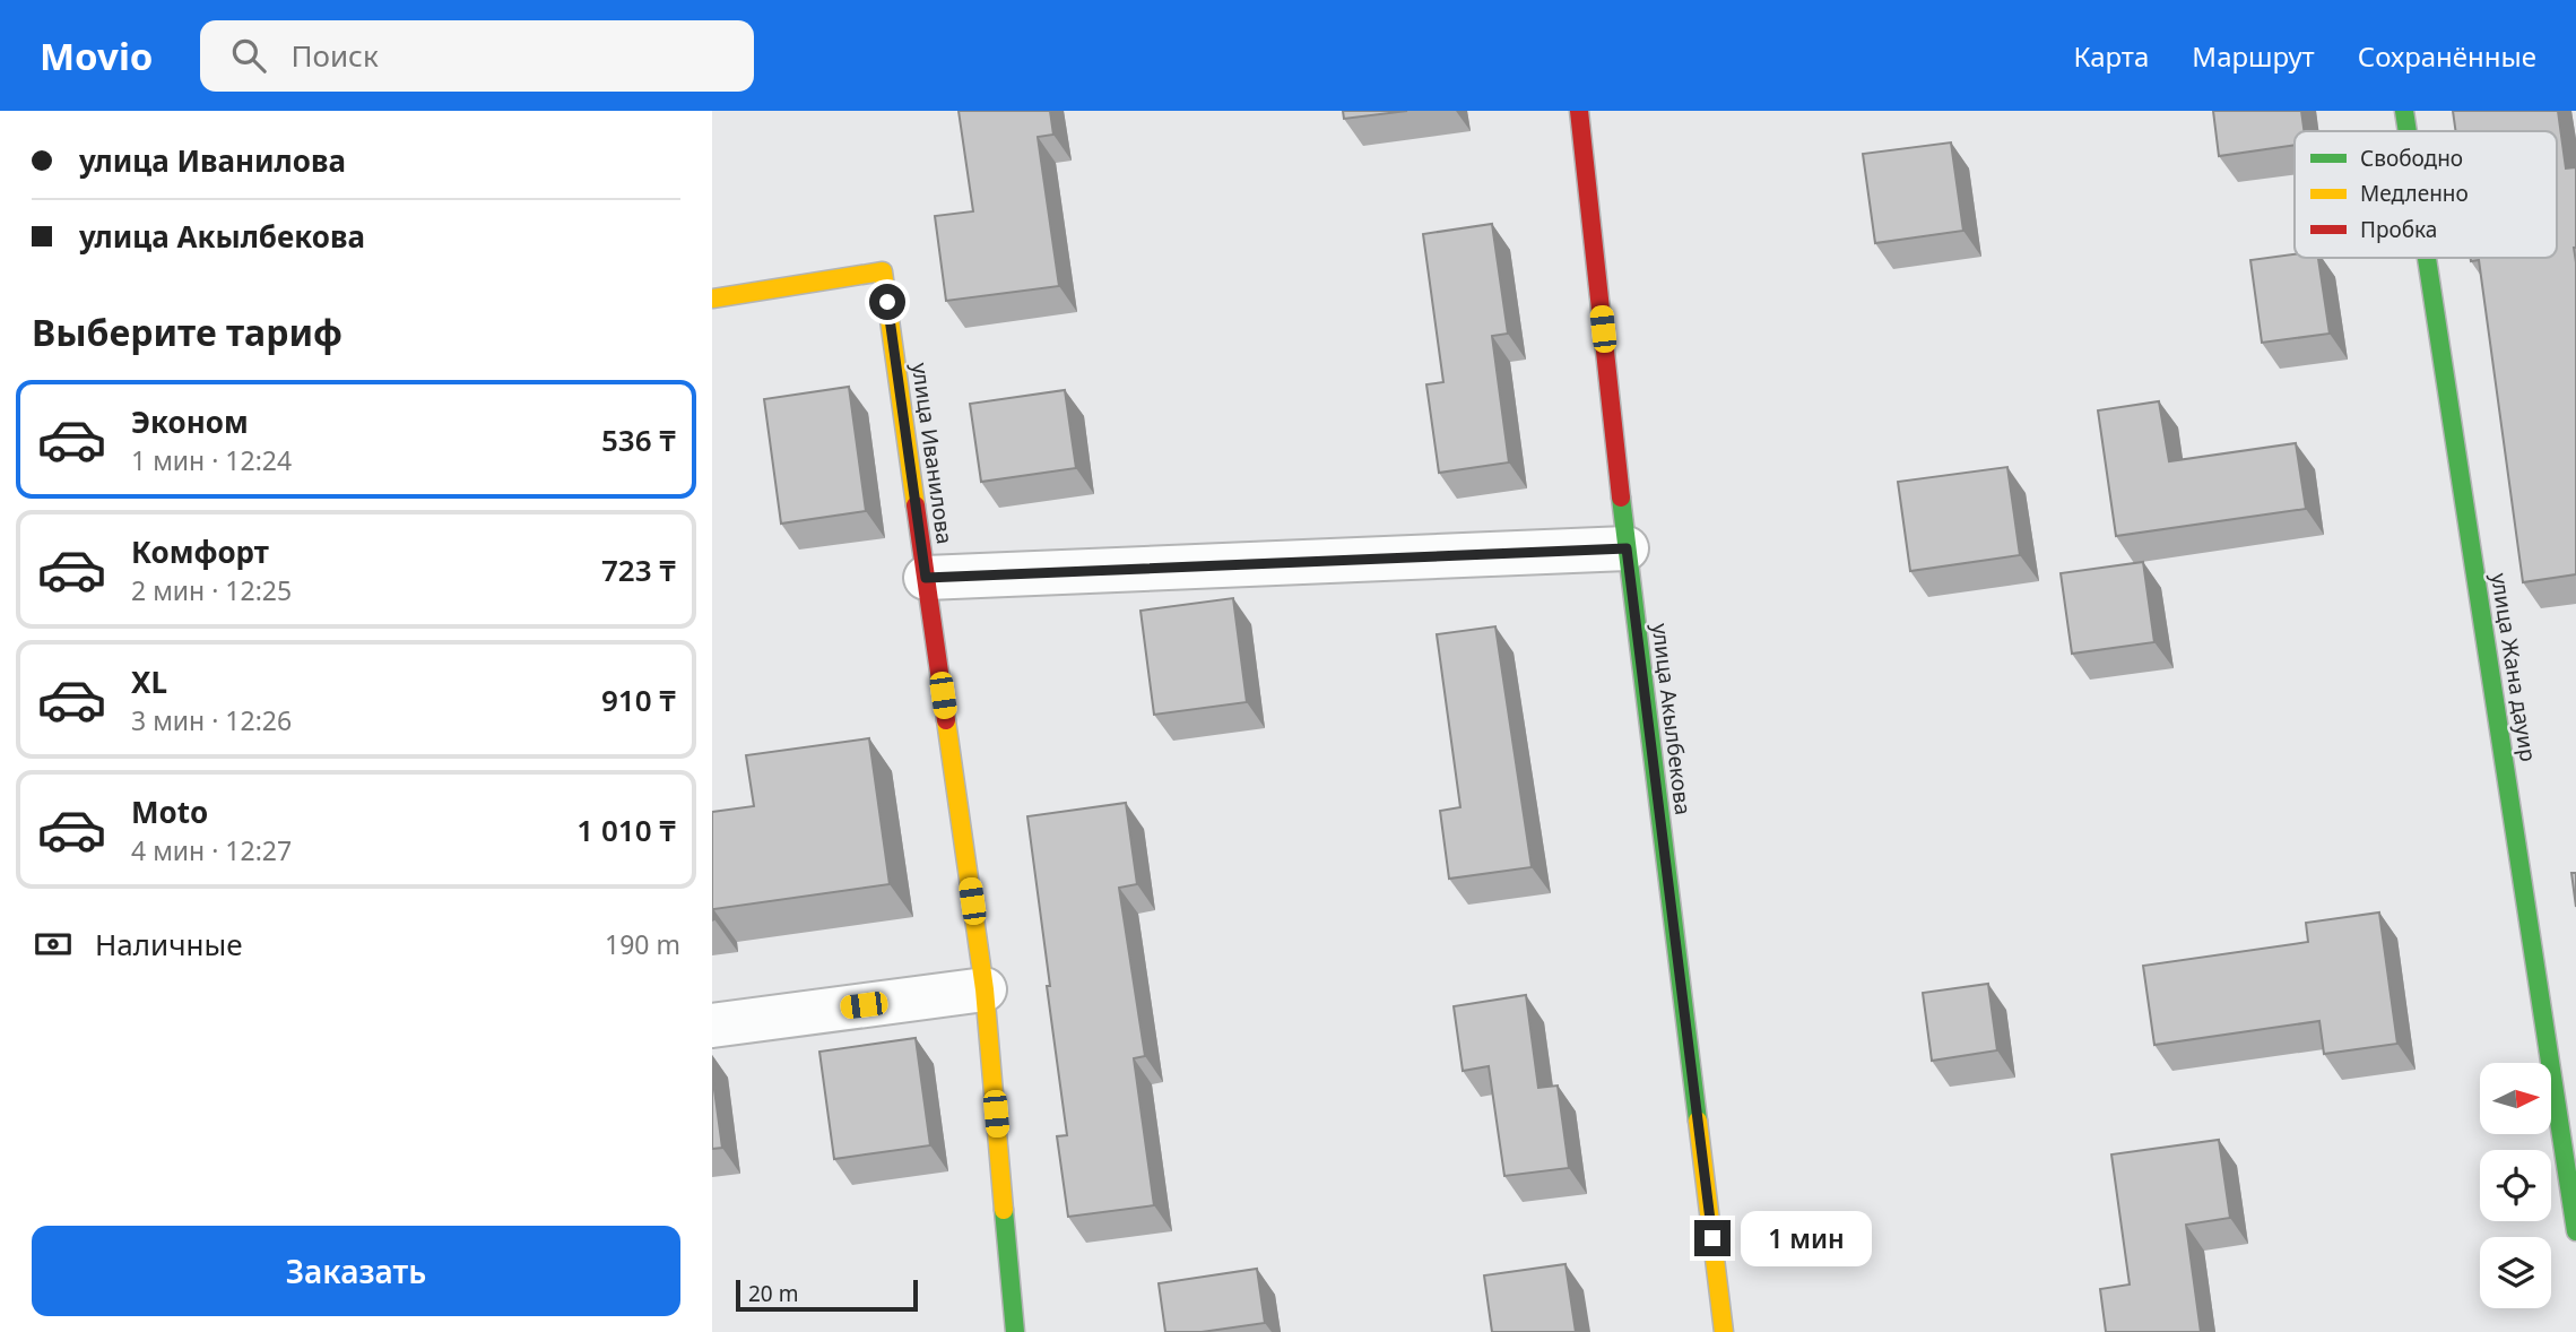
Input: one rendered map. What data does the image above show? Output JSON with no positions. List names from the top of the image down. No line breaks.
{"streets":{"street":["улица Иванилова","улица Жана дауир","улица Акылбекова"]},"legend":["Свободно","Медленно","Пробка"],"scale_bar":"20 m","north":"right","page":{"header":"Movio","search":"Поиск","nav":["Карта","Маршрут","Сохранённые"],"banner":["улица Иванилова","улица Акылбекова"],"heading":"Выберите тариф","list":[{"name":"Эконом","note":"1 мин · 12:24","value":"536 ₸"},{"name":"Комфорт","note":"2 мин · 12:25","value":"723 ₸"},{"name":"XL","note":"3 мин · 12:26","value":"910 ₸"},{"name":"Moto","note":"4 мин · 12:27","value":"1 010 ₸"}],"pay":["Наличные","190 m"],"buttons":"Заказать","bubble":"1 мин","scale":"20 m"}}
